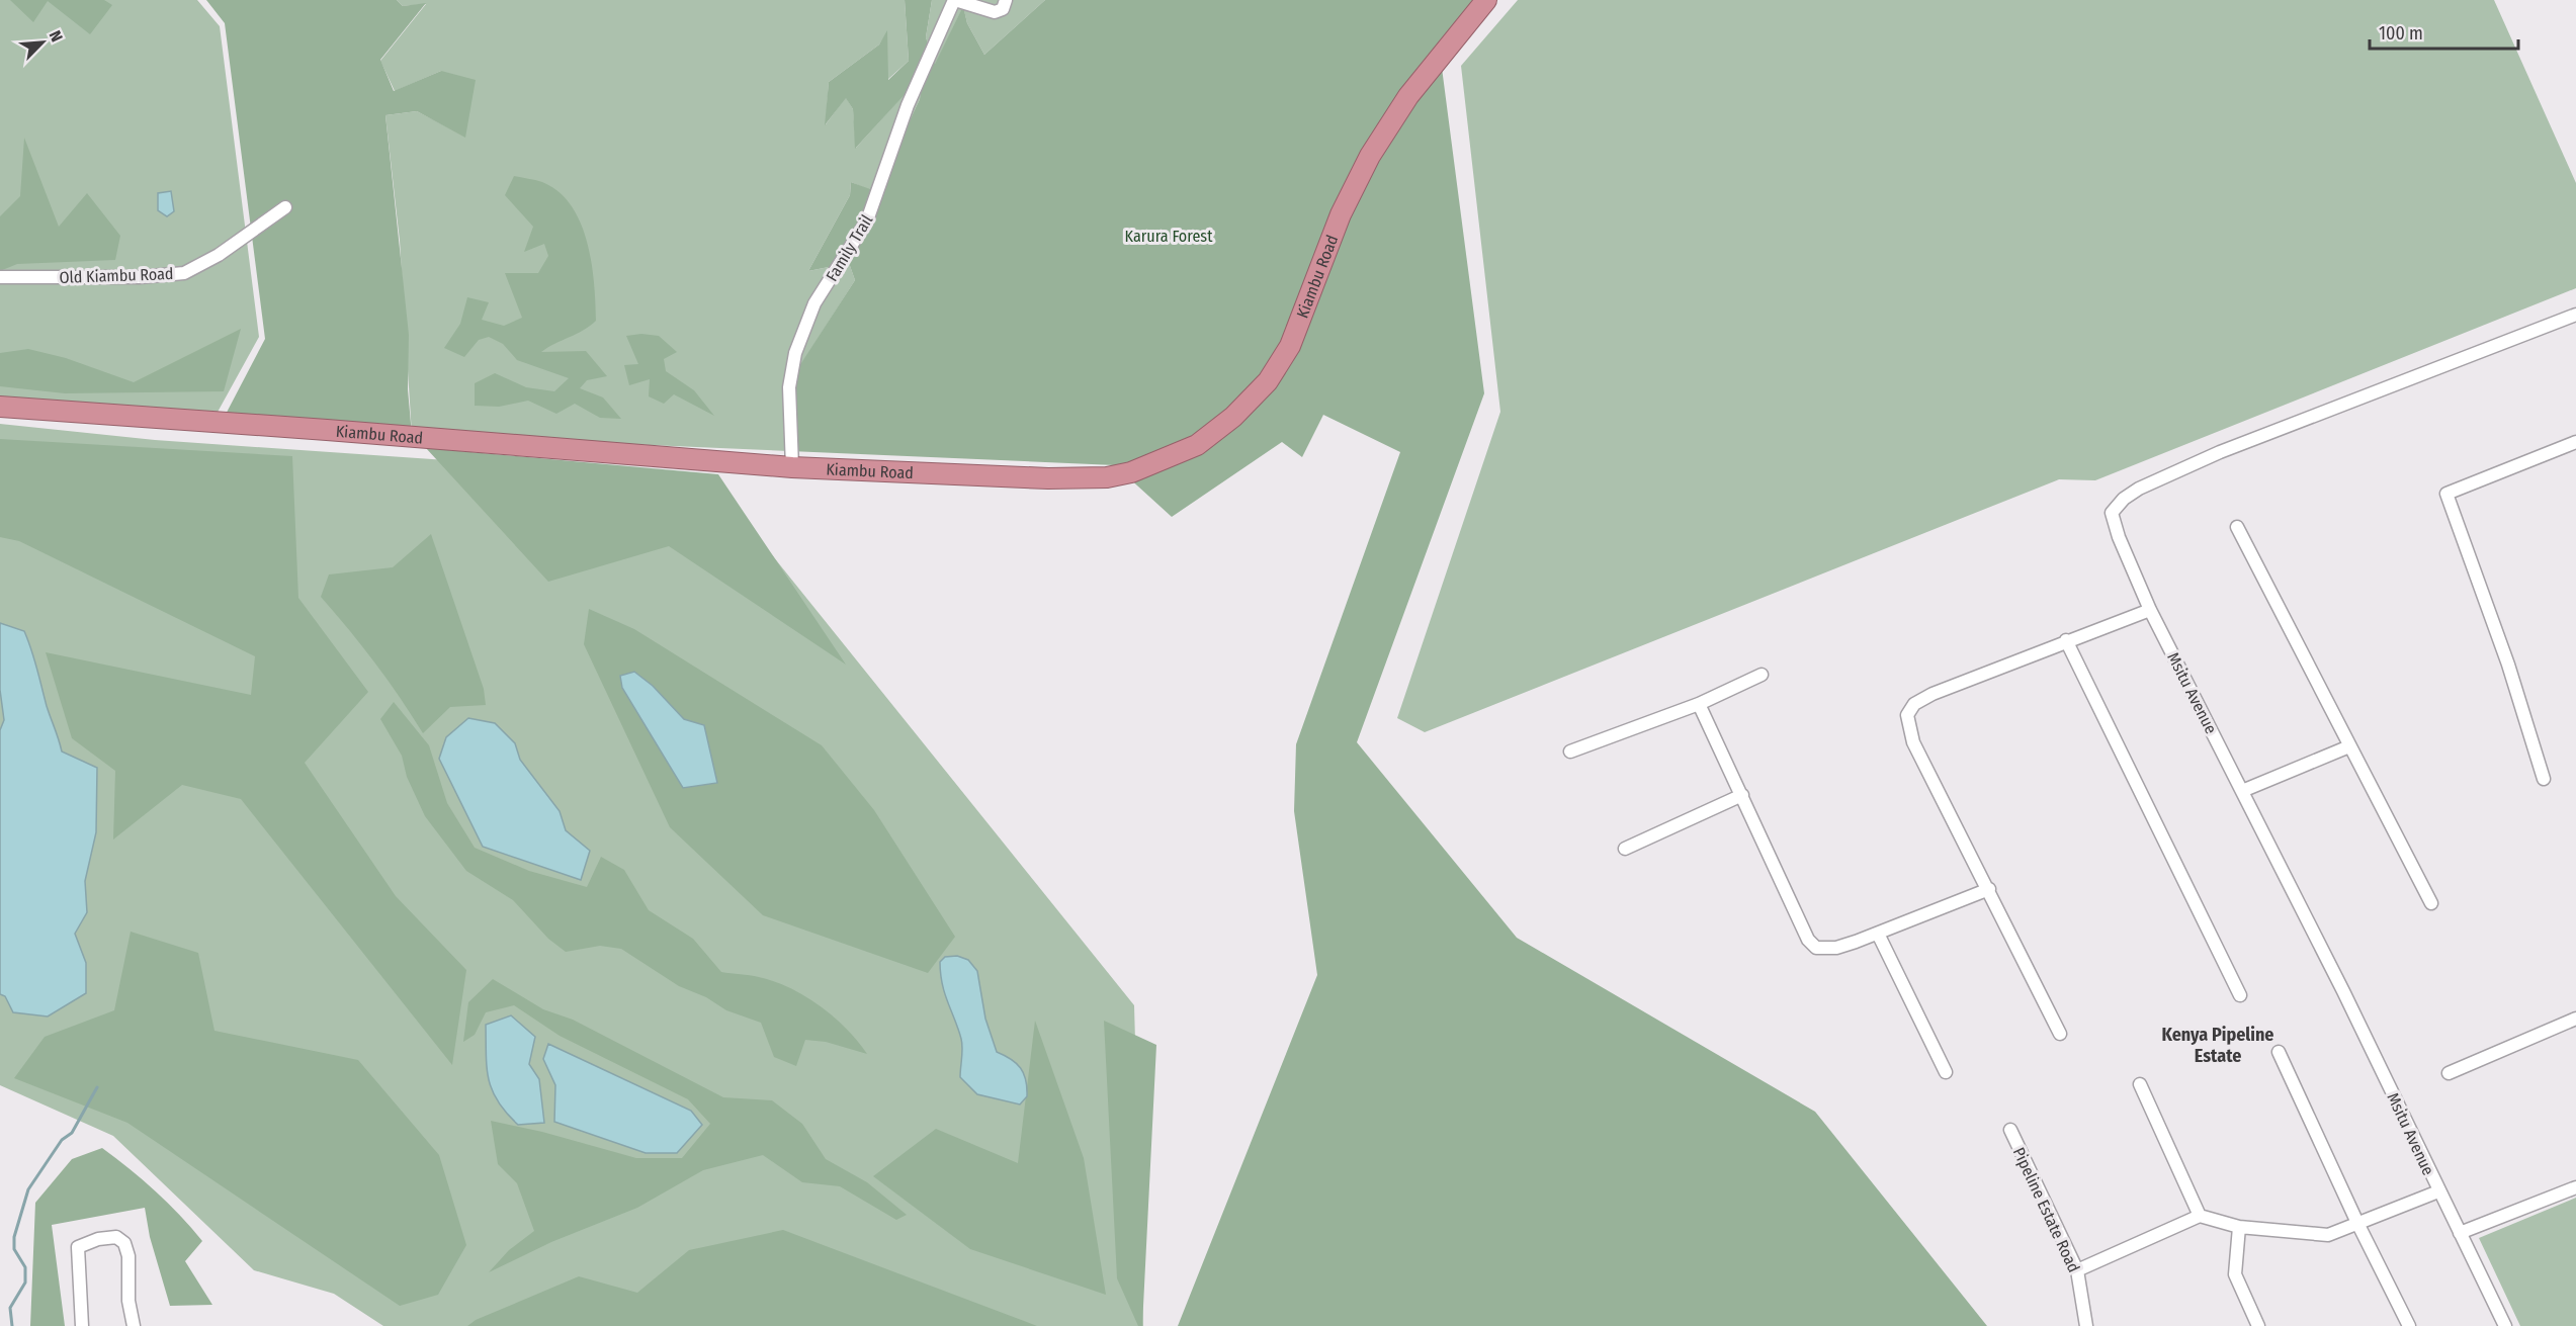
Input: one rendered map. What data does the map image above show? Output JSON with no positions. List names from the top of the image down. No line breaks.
{"streets":{"highway":["Kiambu Road"],"street":["Family Trail","Old Kiambu Road","Msitu Avenue","Pipeline Estate Road"]},"crossings":[["Family Trail","Kiambu Road"]],"districts":["Kenya Pipeline Estate"],"parks":["Karura Forest"],"scale_bar":"100 m","north":"top right"}
